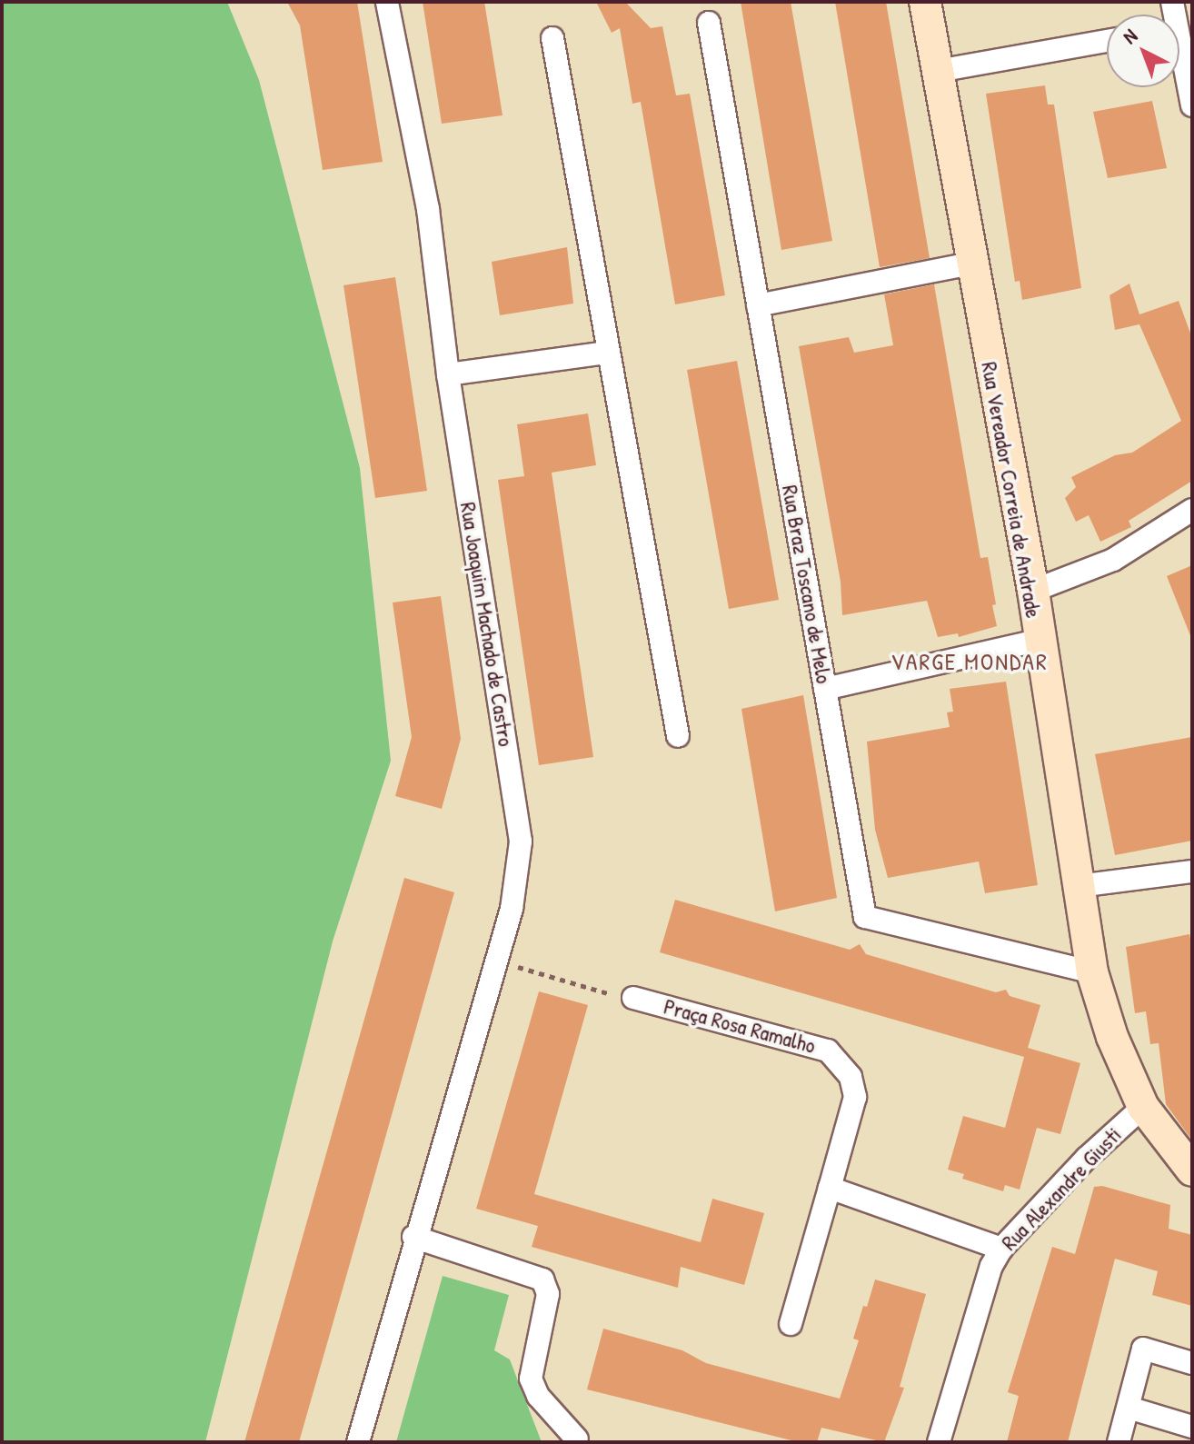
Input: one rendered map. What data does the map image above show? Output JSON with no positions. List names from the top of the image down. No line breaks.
{"streets":{"street":["Rua Vereador Correia de Andrade","Rua Braz Toscano de Melo","Rua Joaquim Machado de Castro","Praça Rosa Ramalho","Rua Alexandre Giusti"]},"crossings":[["Rua Vereador Correia de Andrade","Rua Braz Toscano de Melo"],["Rua Vereador Correia de Andrade","Rua Alexandre Giusti"]],"districts":["VARGE MONDAR"],"north":"top left"}
